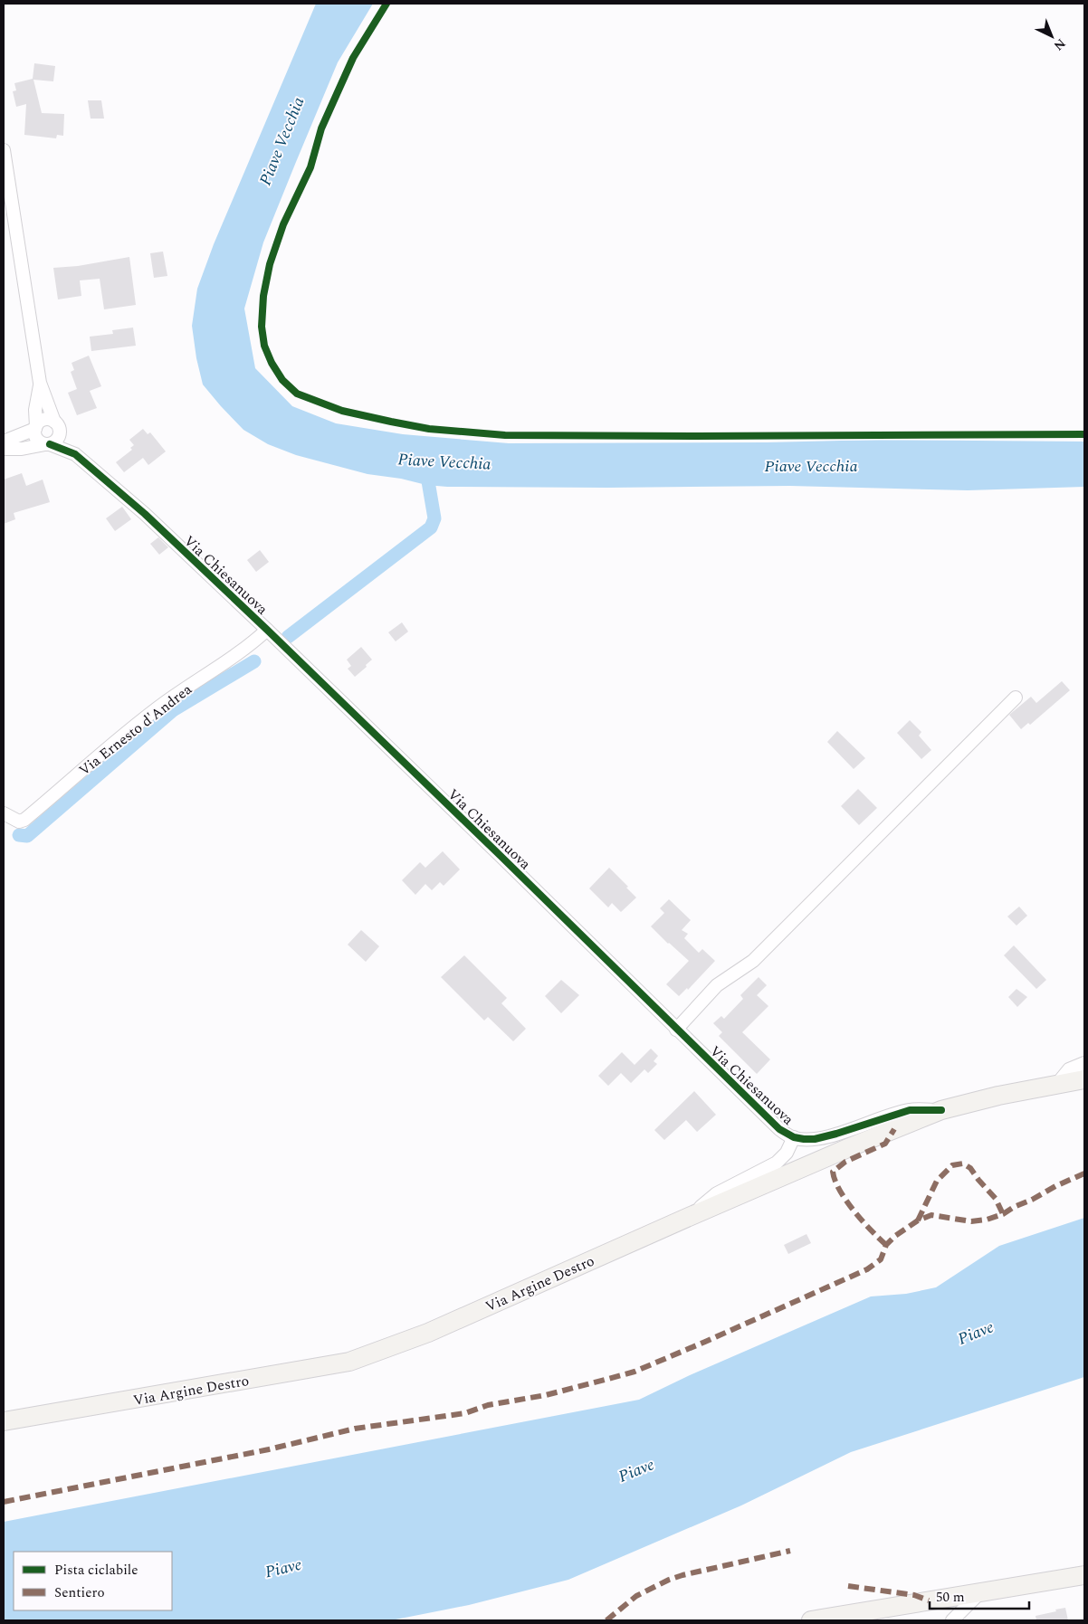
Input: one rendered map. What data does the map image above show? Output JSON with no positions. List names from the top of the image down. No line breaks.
{"streets":{"street":["Via Chiesanuova","Via Ernesto d'Andrea","Via Argine Destro"]},"crossings":[["Via Chiesanuova","Via Ernesto d'Andrea"],["Via Chiesanuova","Via Argine Destro"]],"water":["Piave Vecchia","Piave"],"legend":["Pista ciclabile","Sentiero"],"scale_bar":"50 m","north":"bottom right"}
